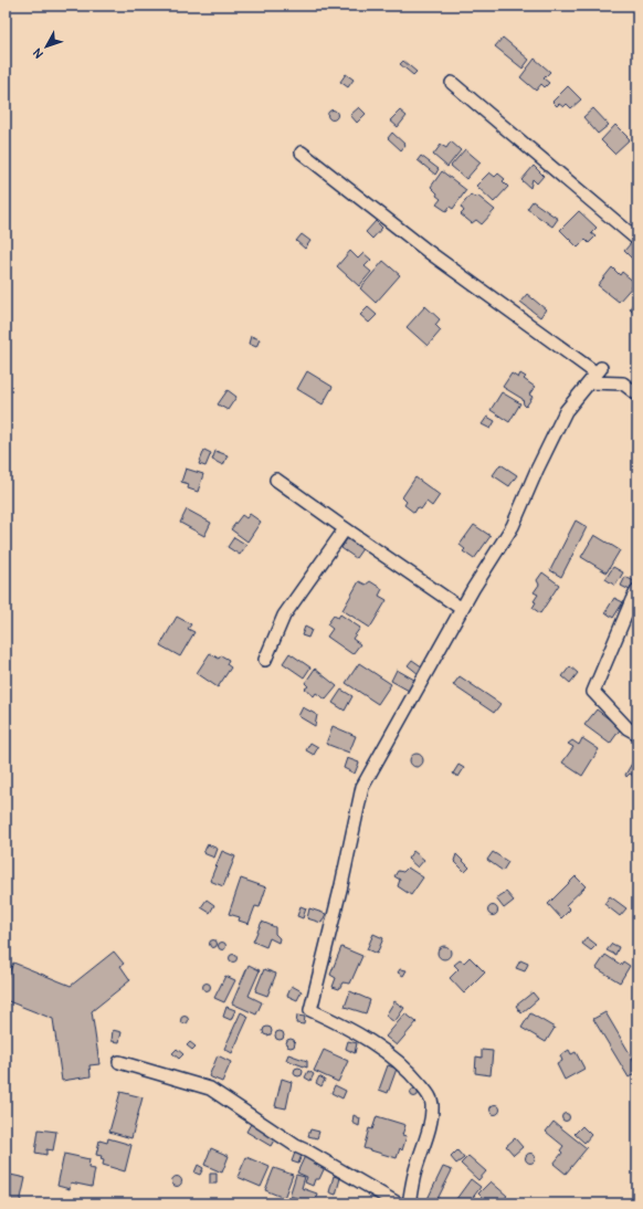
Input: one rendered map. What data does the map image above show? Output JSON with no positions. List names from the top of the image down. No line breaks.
{"north":"bottom left"}
